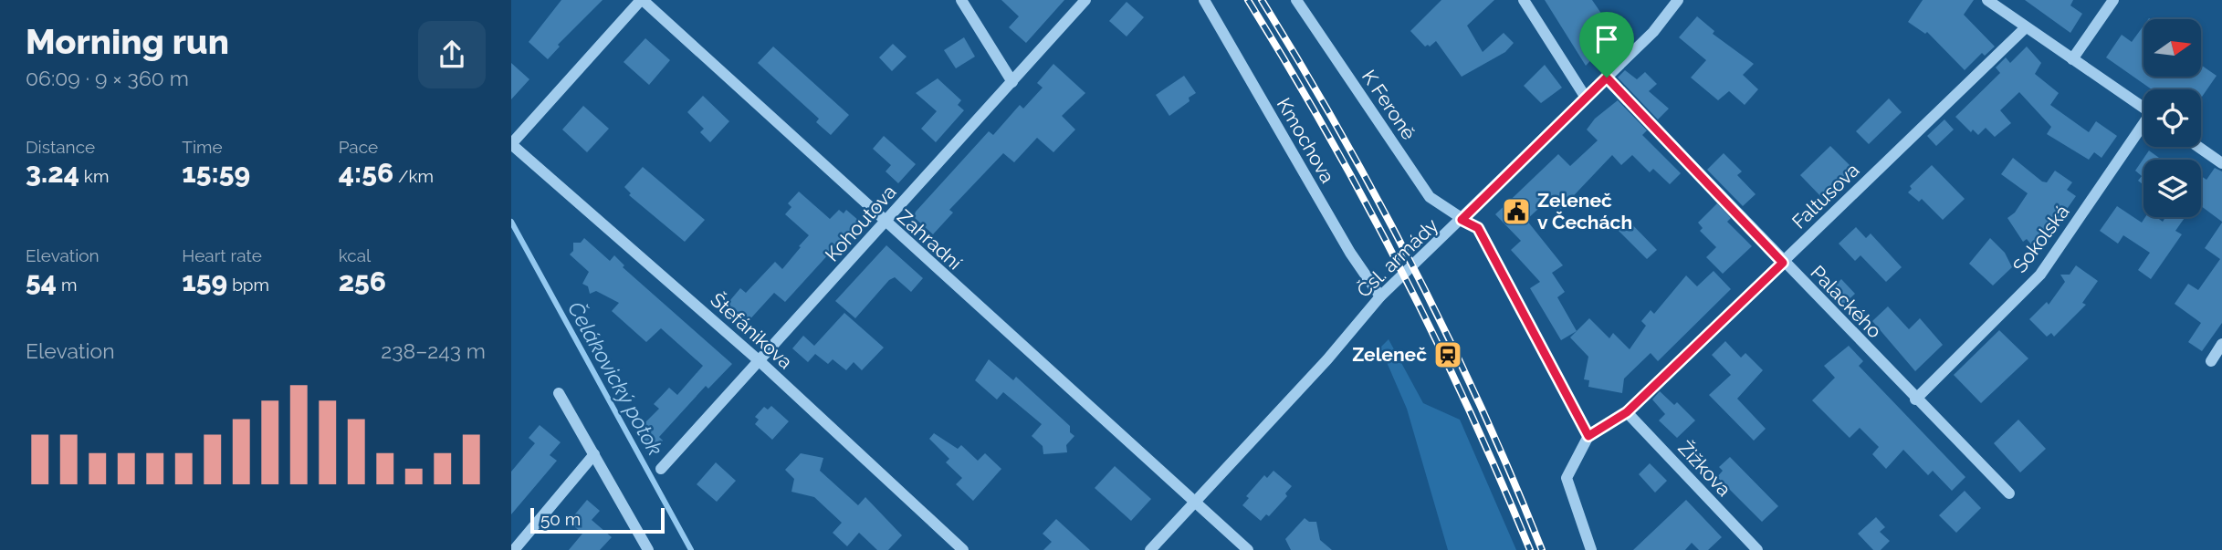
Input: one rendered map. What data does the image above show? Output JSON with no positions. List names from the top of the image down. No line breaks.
{"streets":{"street":["K Feroně","Kmochova","Faltusova","Kohoutova","Sokolská","Zahradní","Čsl. armády","Palackého","Štefánikova","Žižkova"]},"crossings":[["K Feroně","Faltusova"],["K Feroně","Čsl. armády"],["Kmochova","Čsl. armády"],["Faltusova","Palackého"],["Faltusova","Žižkova"],["Kohoutova","Zahradní"],["Kohoutova","Štefánikova"],["Sokolská","Palackého"],["Zahradní","Čsl. armády"],["Čsl. armády","Palackého"]],"water":["Čelákovický potok"],"places":{"public building":["Zeleneč v Čechách"],"station":["Zeleneč"]},"scale_bar":"50 m","north":"right","page":{"heading":["Morning run","06:09 · 9 × 360 m"],"stats":[["Distance","3.24 km"],["Time","15:59"],["Pace","4:56 /km"],["Elevation","54 m"],["Heart rate","159 bpm"],["kcal","256"]],"chart":["Elevation","238–243 m"],"scale":"50 m"}}
